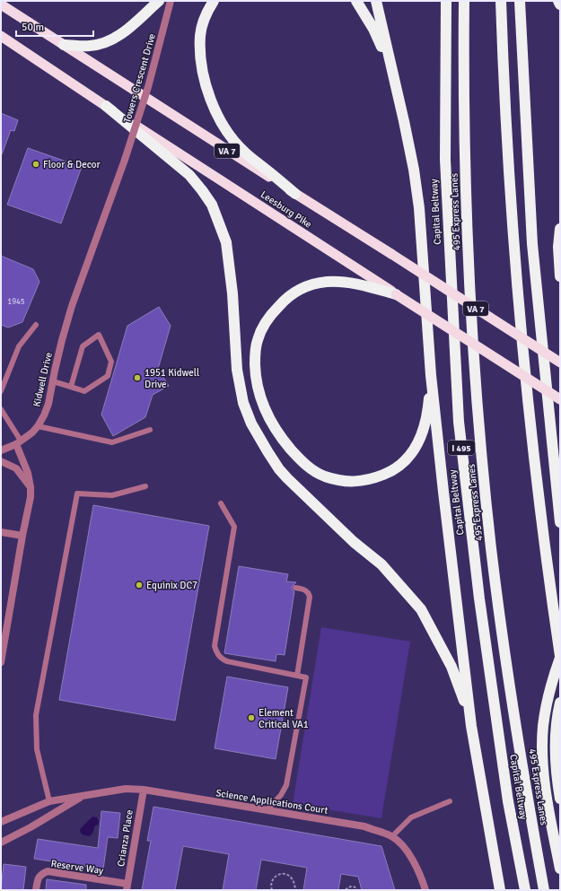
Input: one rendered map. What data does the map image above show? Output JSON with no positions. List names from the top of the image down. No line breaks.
{"streets":{"highway":["VA 7","Leesburg Pike","Capital Beltway","495 Express Lanes","I 495"],"street":["Towers Crescent Drive","Kidwell Drive","Science Applications Court","Crianza Place","Reserve Way"]},"crossings":[["Towers Crescent Drive","Kidwell Drive"],["Science Applications Court","Crianza Place"],["Crianza Place","Reserve Way"]],"places":["Floor & Decor","1951 Kidwell Drive","Equinix DC7","Element Critical VA1"],"house_numbers":["1945"],"scale_bar":"50 m"}
